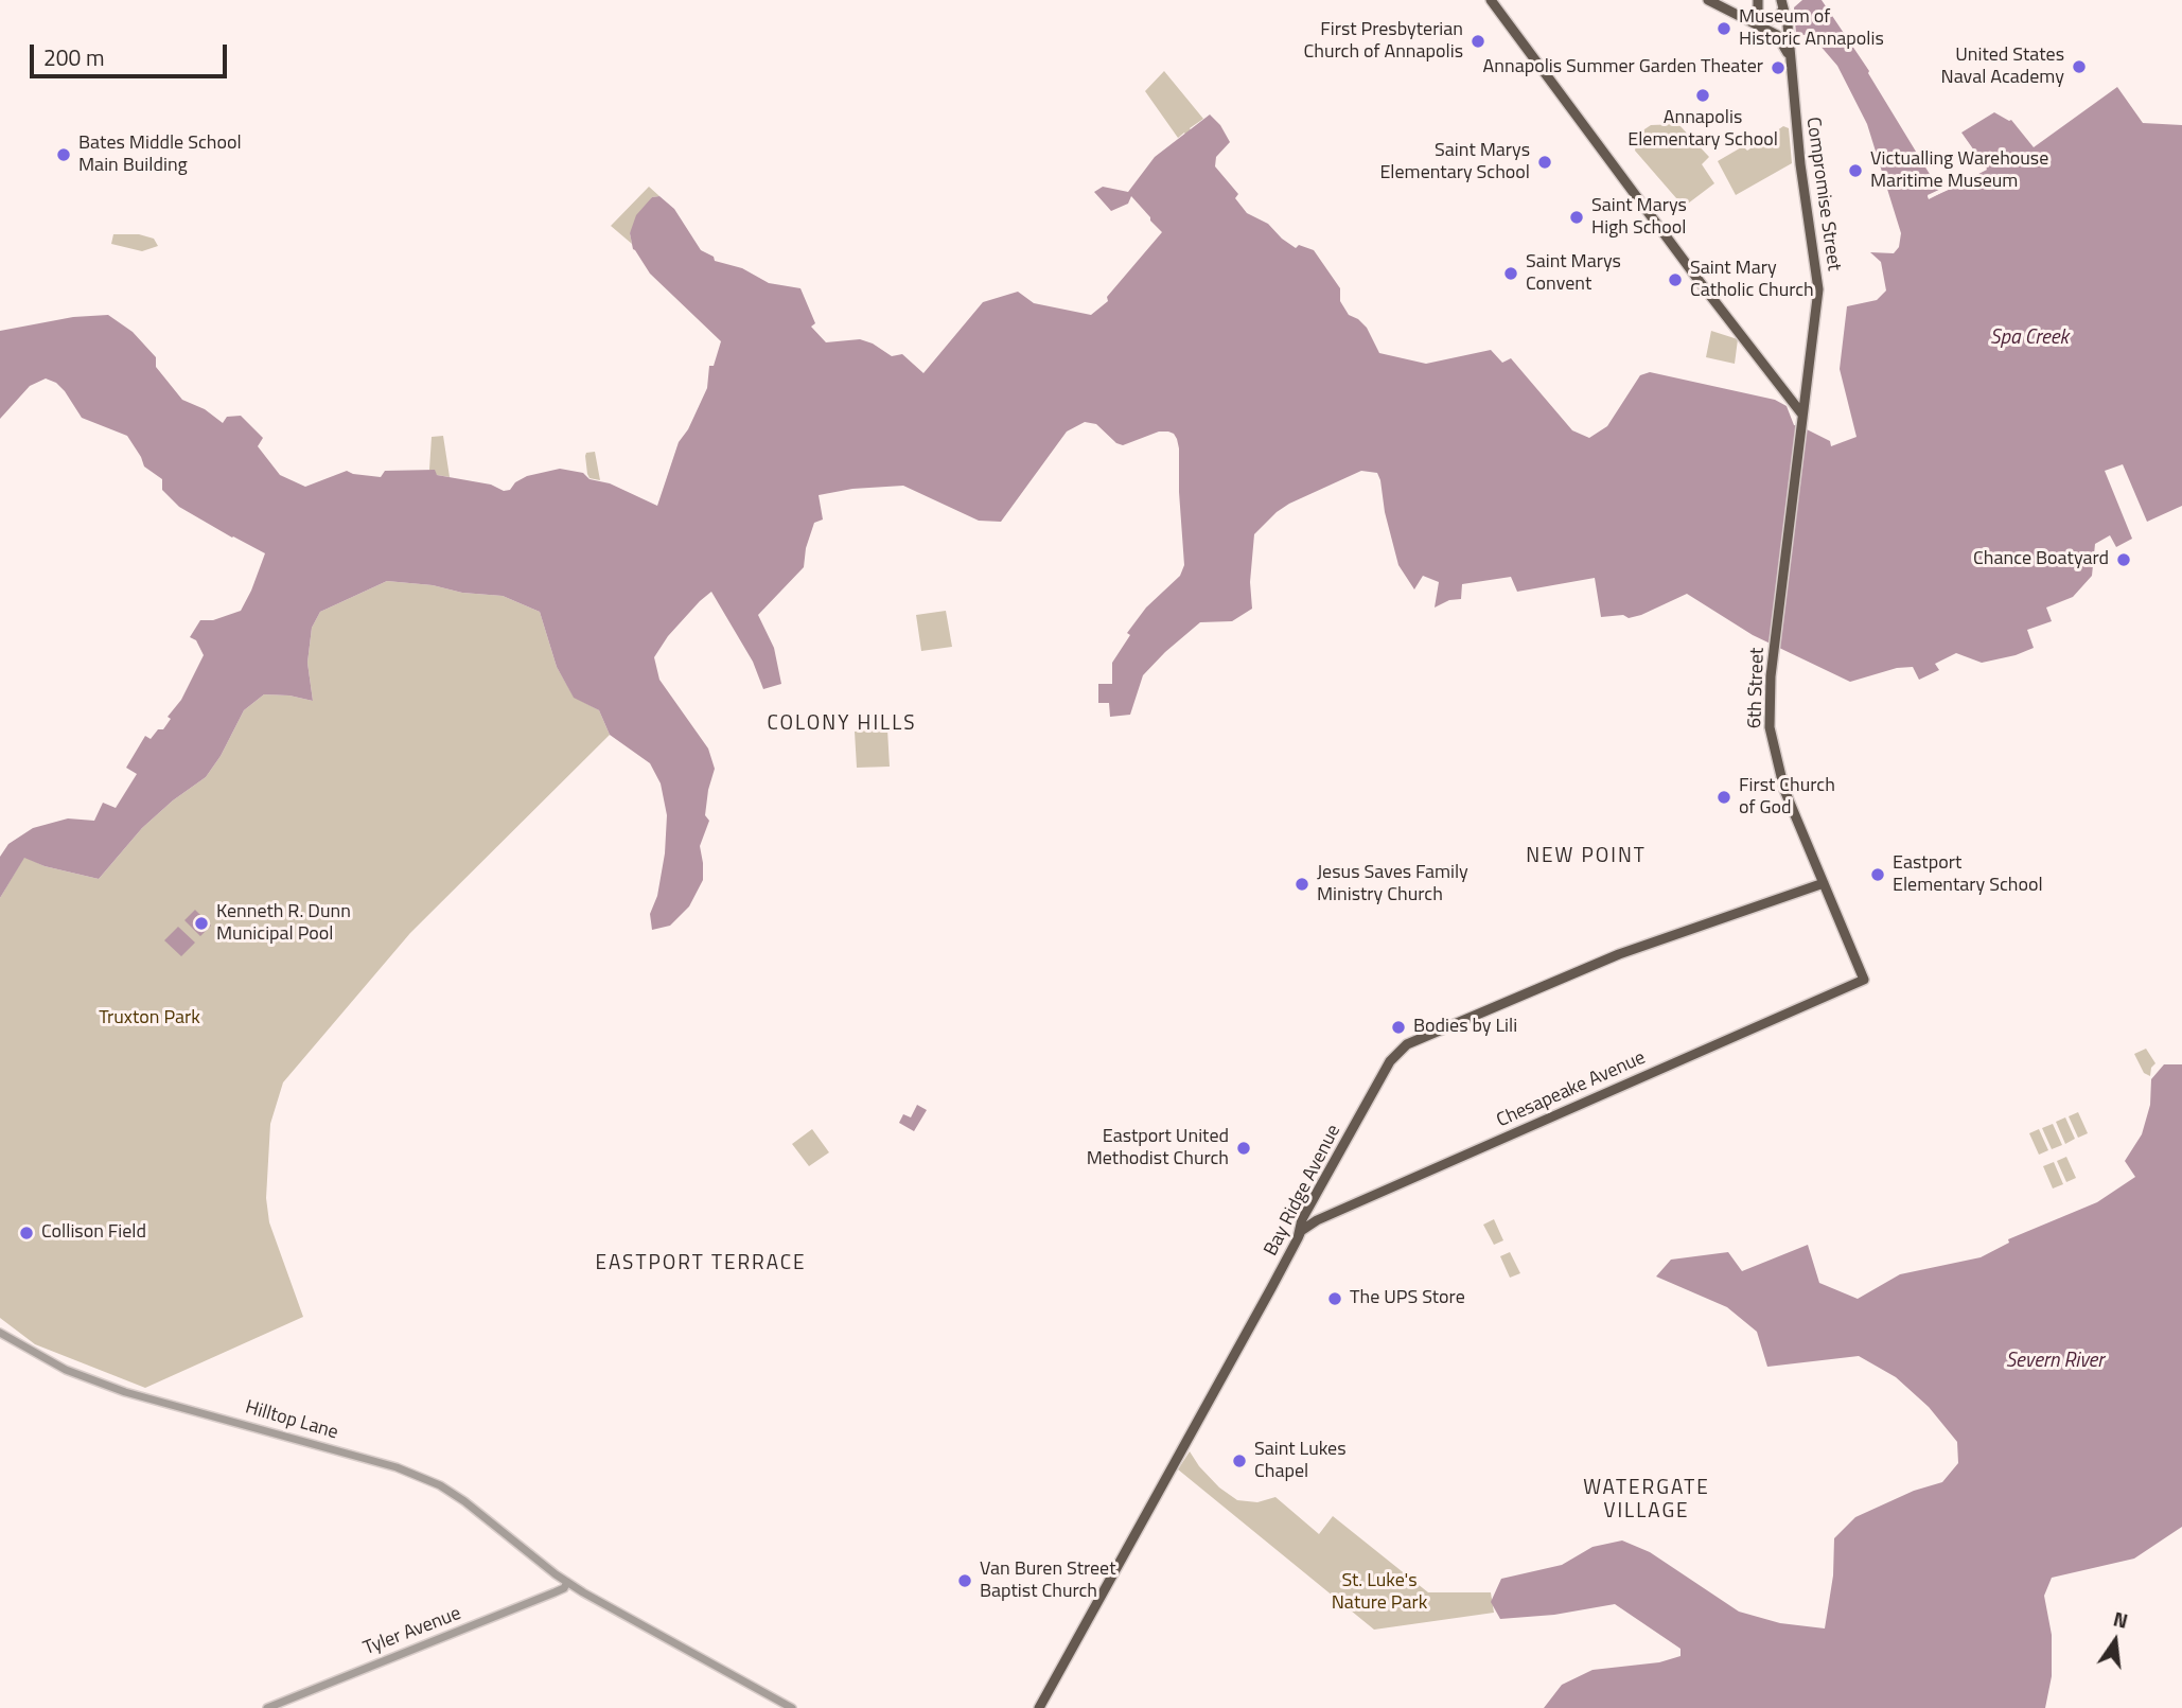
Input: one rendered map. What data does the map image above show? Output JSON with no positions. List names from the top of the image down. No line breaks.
{"streets":{"main road":["Compromise Street","6th Street","Chesapeake Avenue","Bay Ridge Avenue"],"street":["Hilltop Lane","Tyler Avenue"]},"crossings":[["Compromise Street","6th Street"],["6th Street","Chesapeake Avenue"],["6th Street","Bay Ridge Avenue"],["Chesapeake Avenue","Bay Ridge Avenue"],["Hilltop Lane","Tyler Avenue"]],"districts":["COLONY HILLS","NEW POINT","EASTPORT TERRACE","WATERGATE VILLAGE"],"water":["Spa Creek","Severn River"],"parks":["Truxton Park","St. Luke's Nature Park"],"places":["Museum of Historic Annapolis","First Presbyterian Church of Annapolis","United States Naval Academy","Annapolis Summer Garden Theater","Annapolis Elementary School","Bates Middle School Main Building","Saint Marys Elementary School","Victualling Warehouse Maritime Museum","Saint Marys High School","Saint Marys Convent","Saint Mary Catholic Church","Chance Boatyard","First Church of God","Eastport Elementary School","Jesus Saves Family Ministry Church","Kenneth R. Dunn Municipal Pool","Bodies by Lili","Eastport United Methodist Church","Collison Field","The UPS Store","Saint Lukes Chapel","Van Buren Street Baptist Church"],"scale_bar":"200 m","north":"top"}
